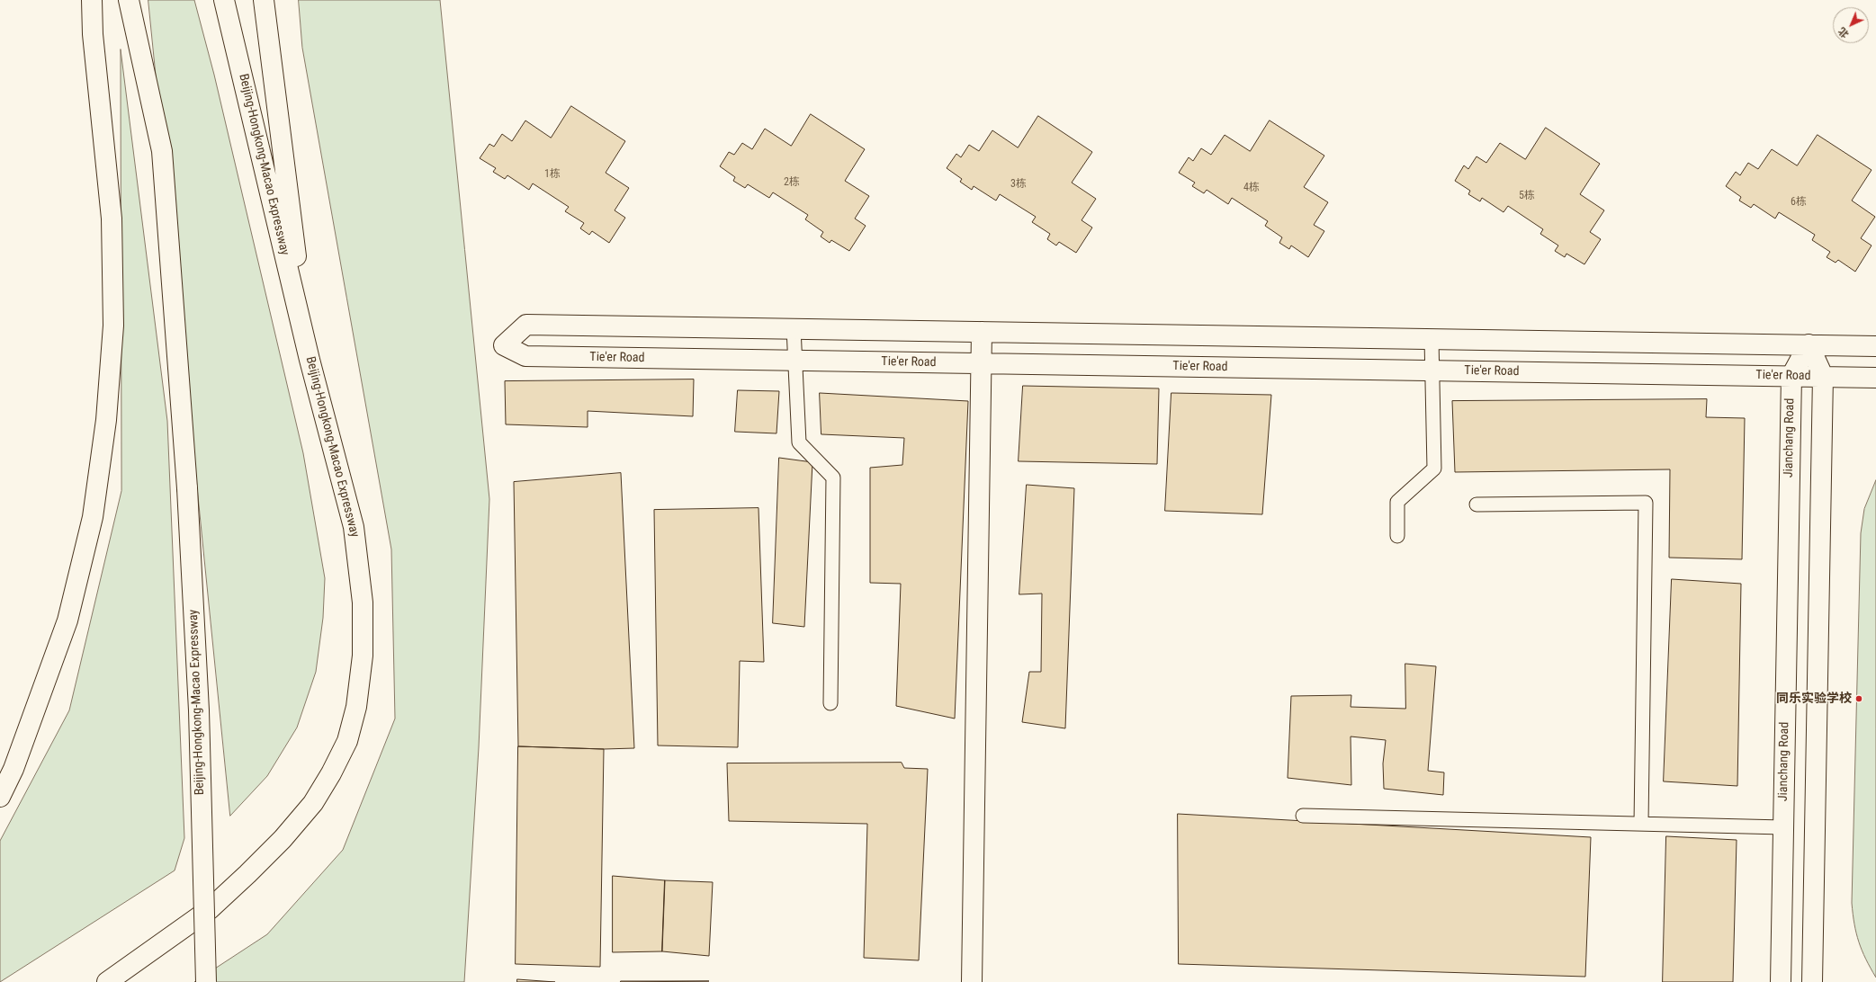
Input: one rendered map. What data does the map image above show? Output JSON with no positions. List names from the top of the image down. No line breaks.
{"streets":{"main road":["Beijing-Hongkong-Macao Expressway","Tie'er Road","Jianchang Road"]},"crossings":[["Tie'er Road","Jianchang Road"]],"places":["同乐实验学校"],"house_numbers":["1栋","2栋","3栋","4栋","5栋","6栋"],"north":"bottom left"}
